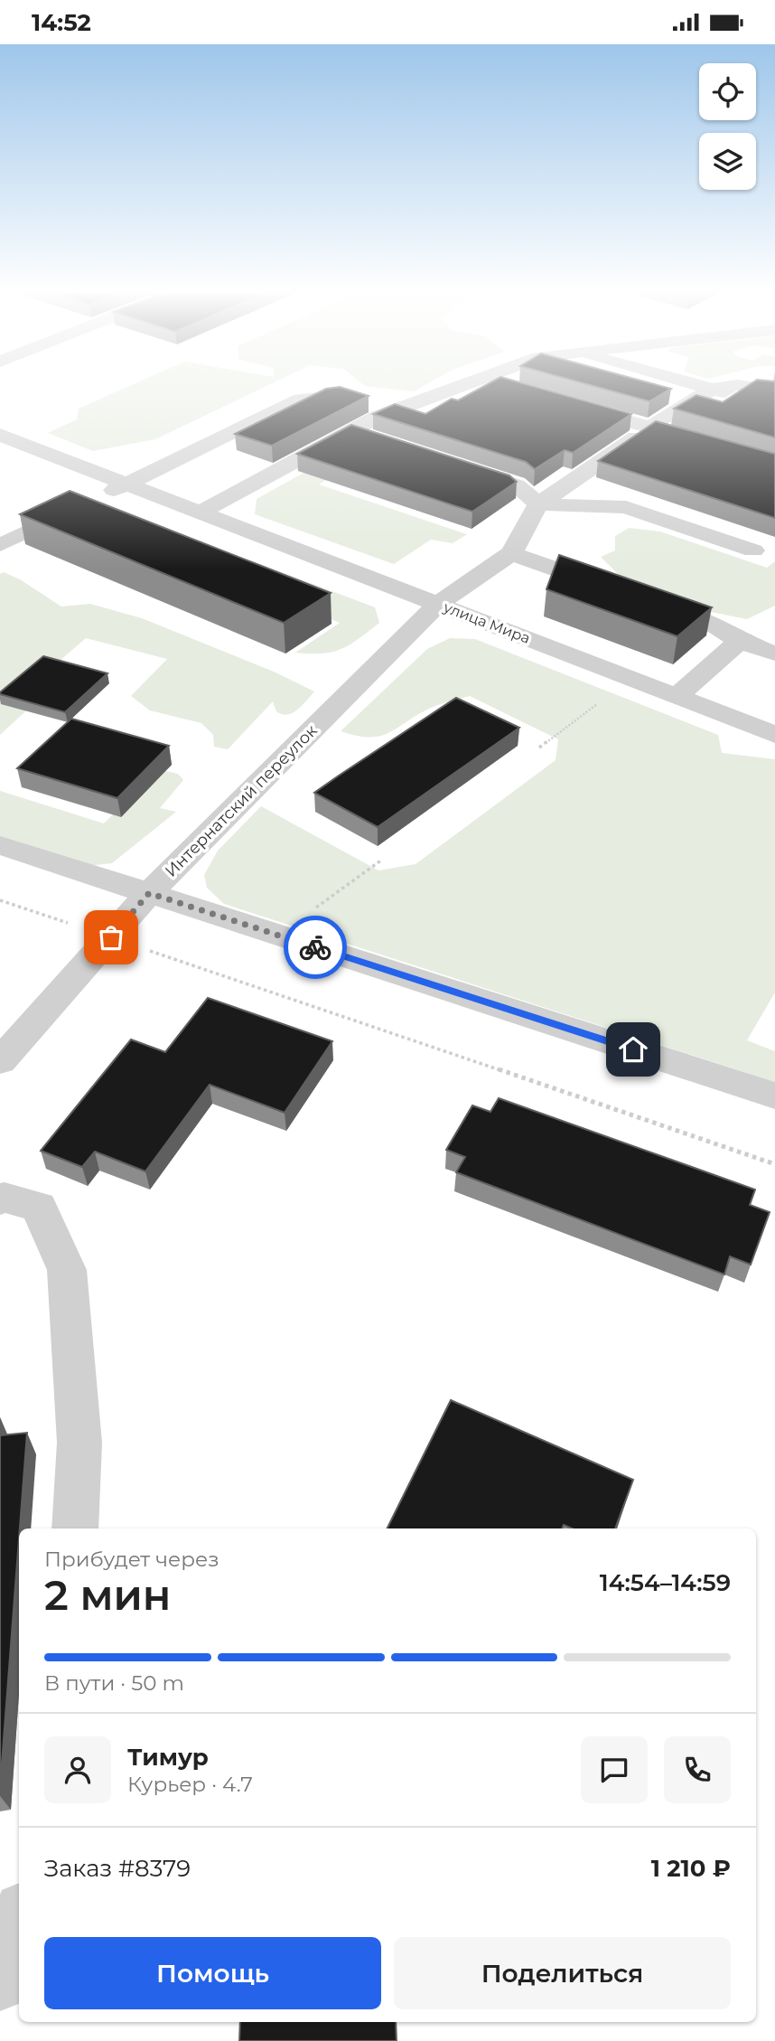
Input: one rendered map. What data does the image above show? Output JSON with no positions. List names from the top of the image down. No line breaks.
{"streets":{"street":["улица Мира","Интернатский переулок"]},"crossings":[["улица Мира","Интернатский переулок"]],"page":{"status":"14:52","heading":["2 мин","Прибудет через","14:54–14:59"],"panel":["Тимур","Курьер · 4.7","Заказ #8379","1 210 ₽"],"bar":"В пути · 50 m","buttons":["Помощь","Поделиться"]}}
